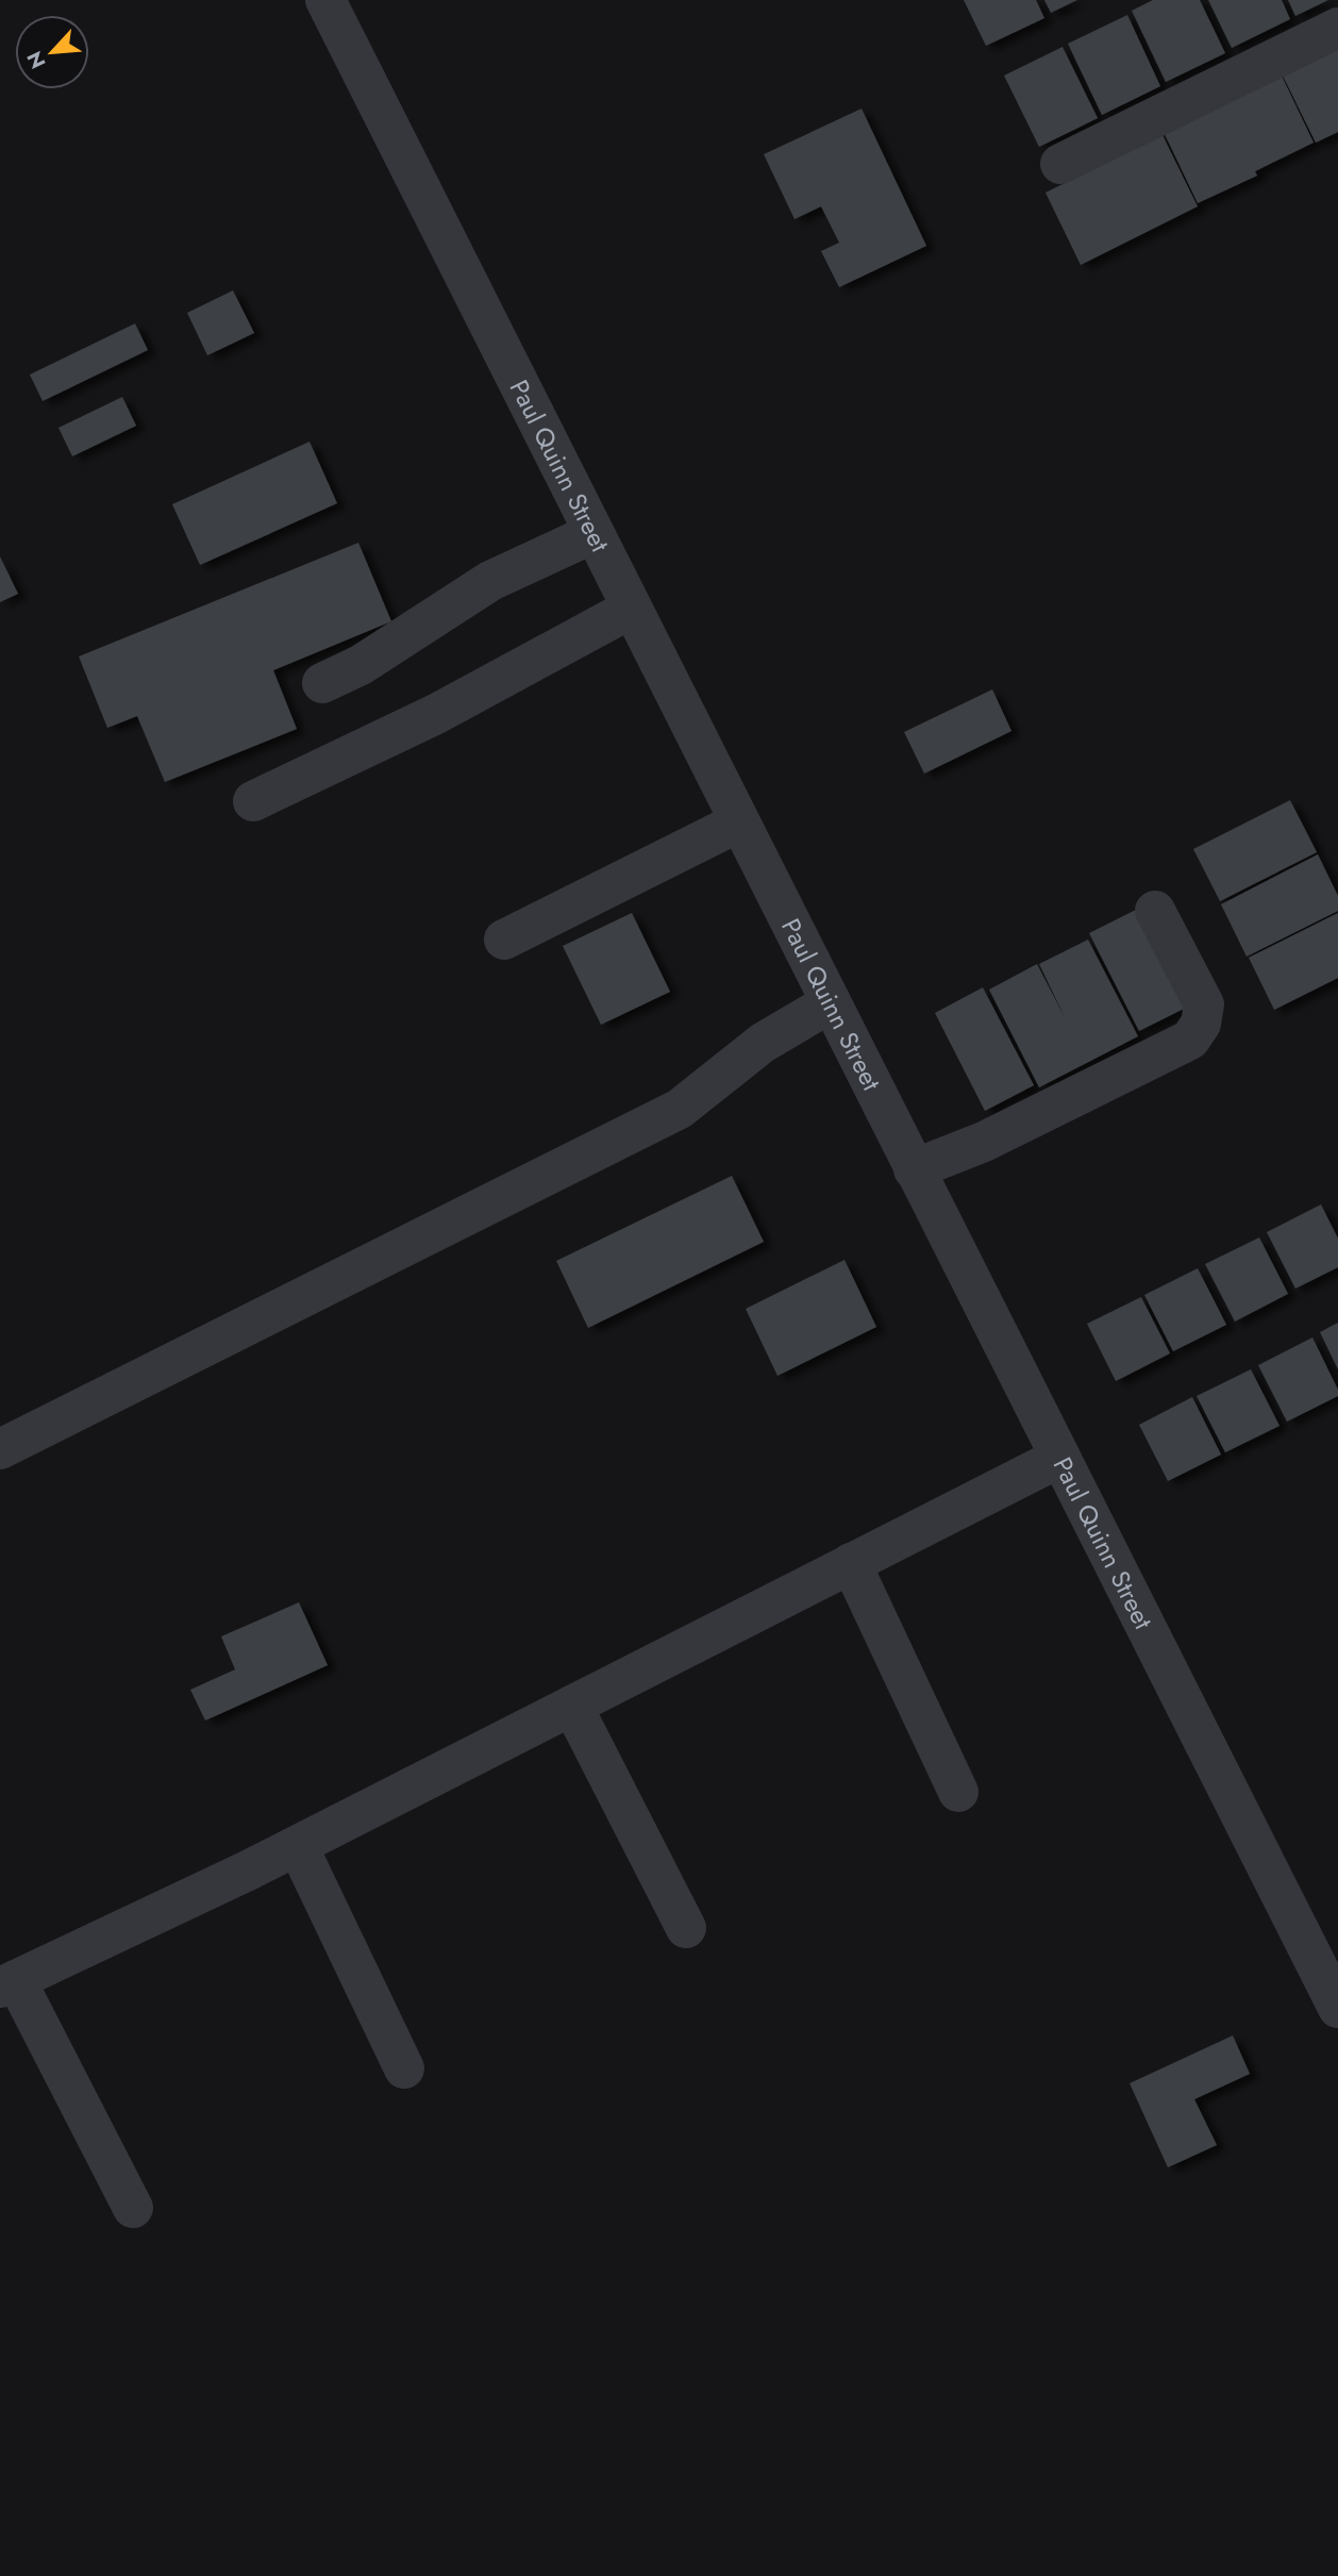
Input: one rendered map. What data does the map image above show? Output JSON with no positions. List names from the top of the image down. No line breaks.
{"streets":{"street":["Paul Quinn Street"]},"north":"bottom left"}
